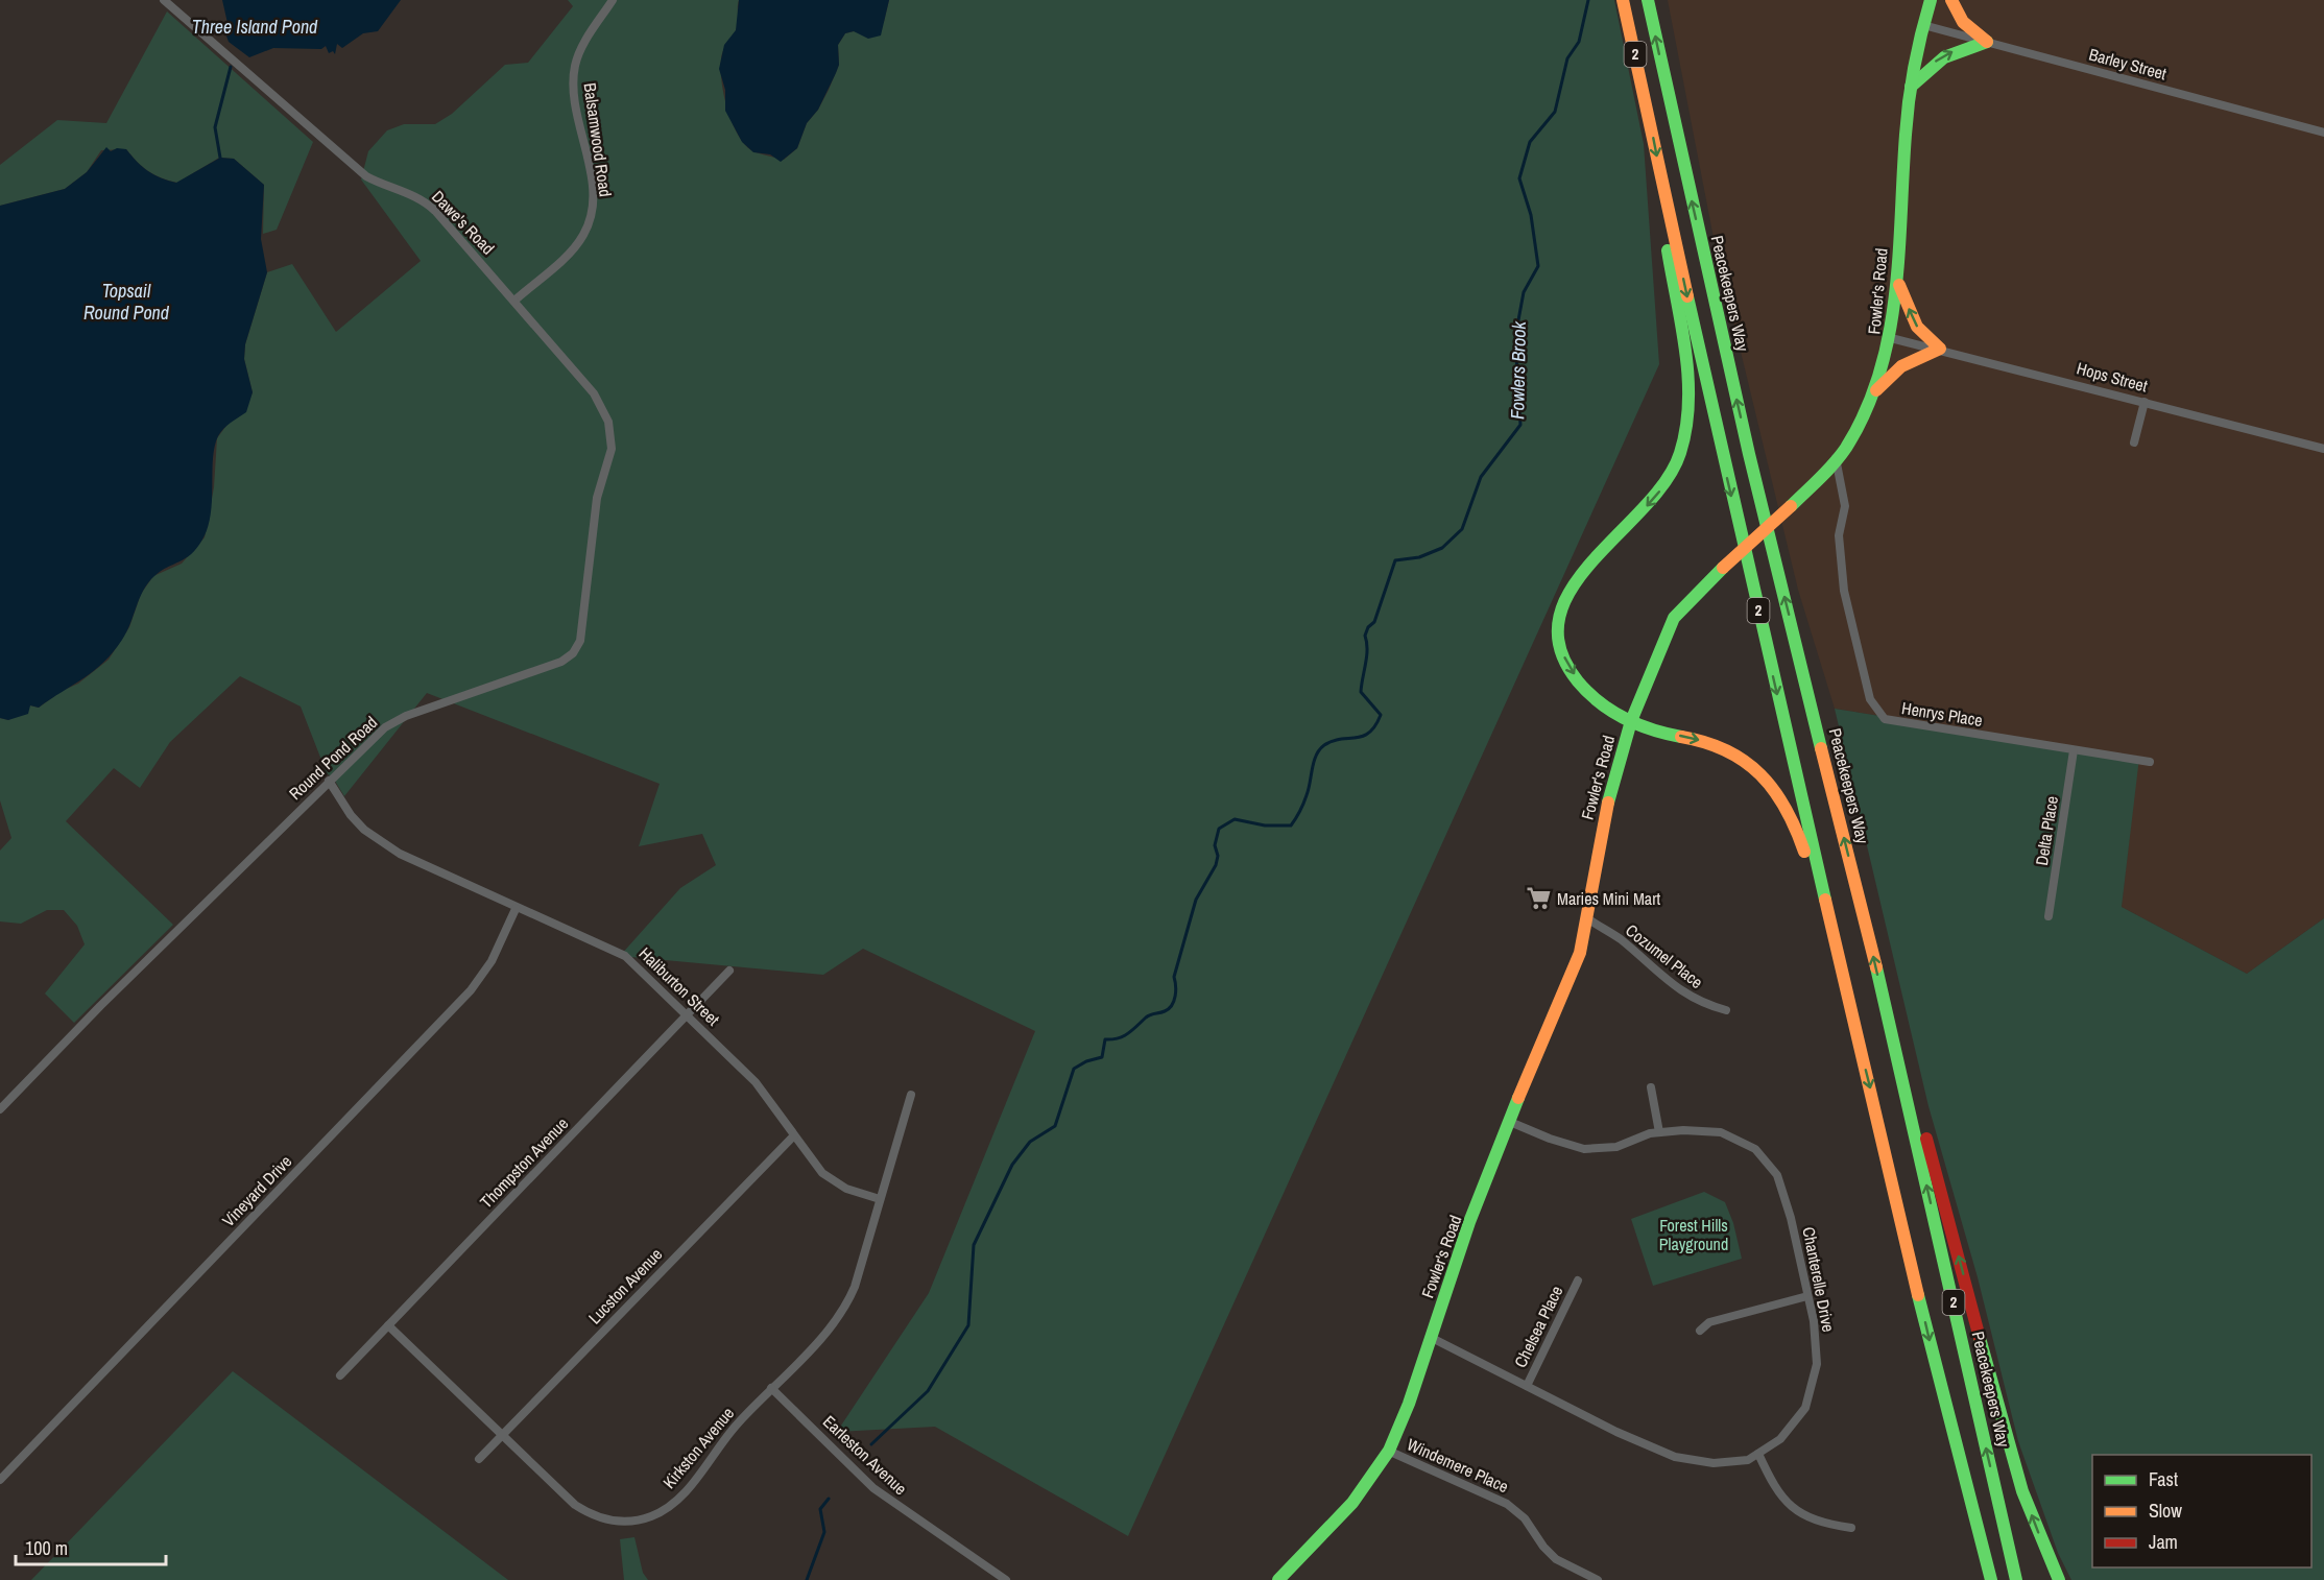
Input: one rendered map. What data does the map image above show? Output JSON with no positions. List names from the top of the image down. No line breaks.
{"streets":{"main road":["2","Fowler's Road","Peacekeepers Way"],"street":["Barley Street","Balsamwood Road","Dawe's Road","Hops Street","Henrys Place","Round Pond Road","Delta Place","Cozumel Place","Haliburton Street","Thompston Avenue","Vineyard Drive","Chanterelle Drive","Lucston Avenue","Chelsea Place","Kirkston Avenue","Earleston Avenue","Windemere Place"]},"crossings":[["Barley Street","Fowler's Road"],["Balsamwood Road","Dawe's Road"],["Dawe's Road","Round Pond Road"],["Fowler's Road","Hops Street"],["Fowler's Road","Henrys Place"],["Fowler's Road","Cozumel Place"],["Fowler's Road","Chanterelle Drive"],["Fowler's Road","Windemere Place"],["Henrys Place","Delta Place"],["Round Pond Road","Haliburton Street"],["Haliburton Street","Thompston Avenue"],["Haliburton Street","Vineyard Drive"],["Haliburton Street","Lucston Avenue"],["Haliburton Street","Kirkston Avenue"],["Thompston Avenue","Kirkston Avenue"],["Chanterelle Drive","Chelsea Place"],["Lucston Avenue","Kirkston Avenue"],["Kirkston Avenue","Earleston Avenue"]],"water":["Three Island Pond","Topsail Round Pond","Fowlers Brook"],"parks":["Forest Hills Playground"],"places":{"supermarket":["Maries Mini Mart"]},"legend":["Fast","Slow","Jam"],"scale_bar":"100 m"}
